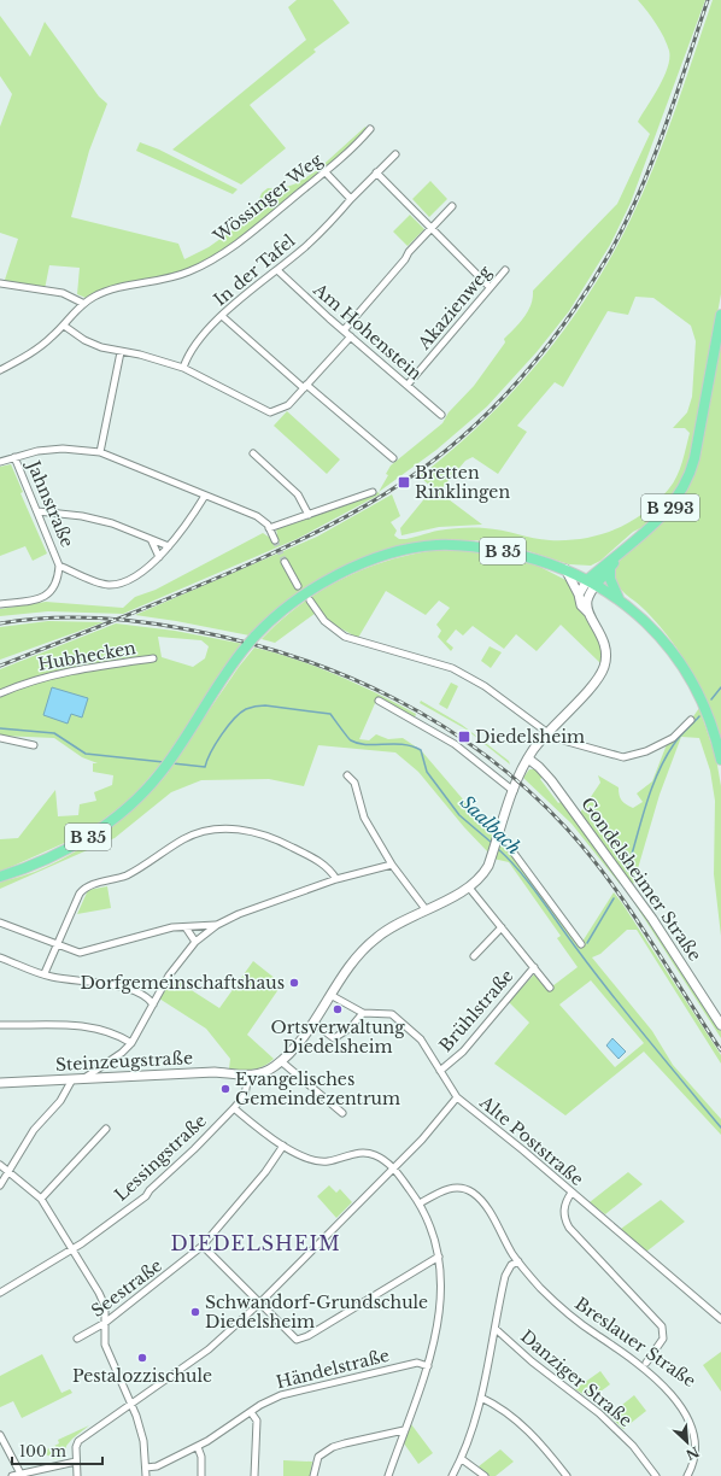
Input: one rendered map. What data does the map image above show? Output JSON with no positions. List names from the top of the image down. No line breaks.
{"streets":{"main road":["B 293","B 35"],"street":["Wössinger Weg","In der Tafel","Akazienweg","Am Hohenstein","Jahnstraße","Hubhecken","Gondelsheimer Straße","Brühlstraße","Steinzeugstraße","Alte Poststraße","Lessingstraße","Seestraße","Breslauer Straße","Händelstraße","Danziger Straße"]},"crossings":[["In der Tafel","Am Hohenstein"],["Akazienweg","Am Hohenstein"],["B 293","B 35"],["Brühlstraße","Alte Poststraße"],["Steinzeugstraße","Lessingstraße"]],"districts":["DIEDELSHEIM"],"water":["Saalbach"],"places":{"transit":["Bretten Rinklingen","Diedelsheim"],"other":["Dorfgemeinschaftshaus","Ortsverwaltung Diedelsheim","Evangelisches Gemeindezentrum","Schwandorf-Grundschule Diedelsheim","Pestalozzischule"]},"scale_bar":"100 m","north":"bottom right"}
